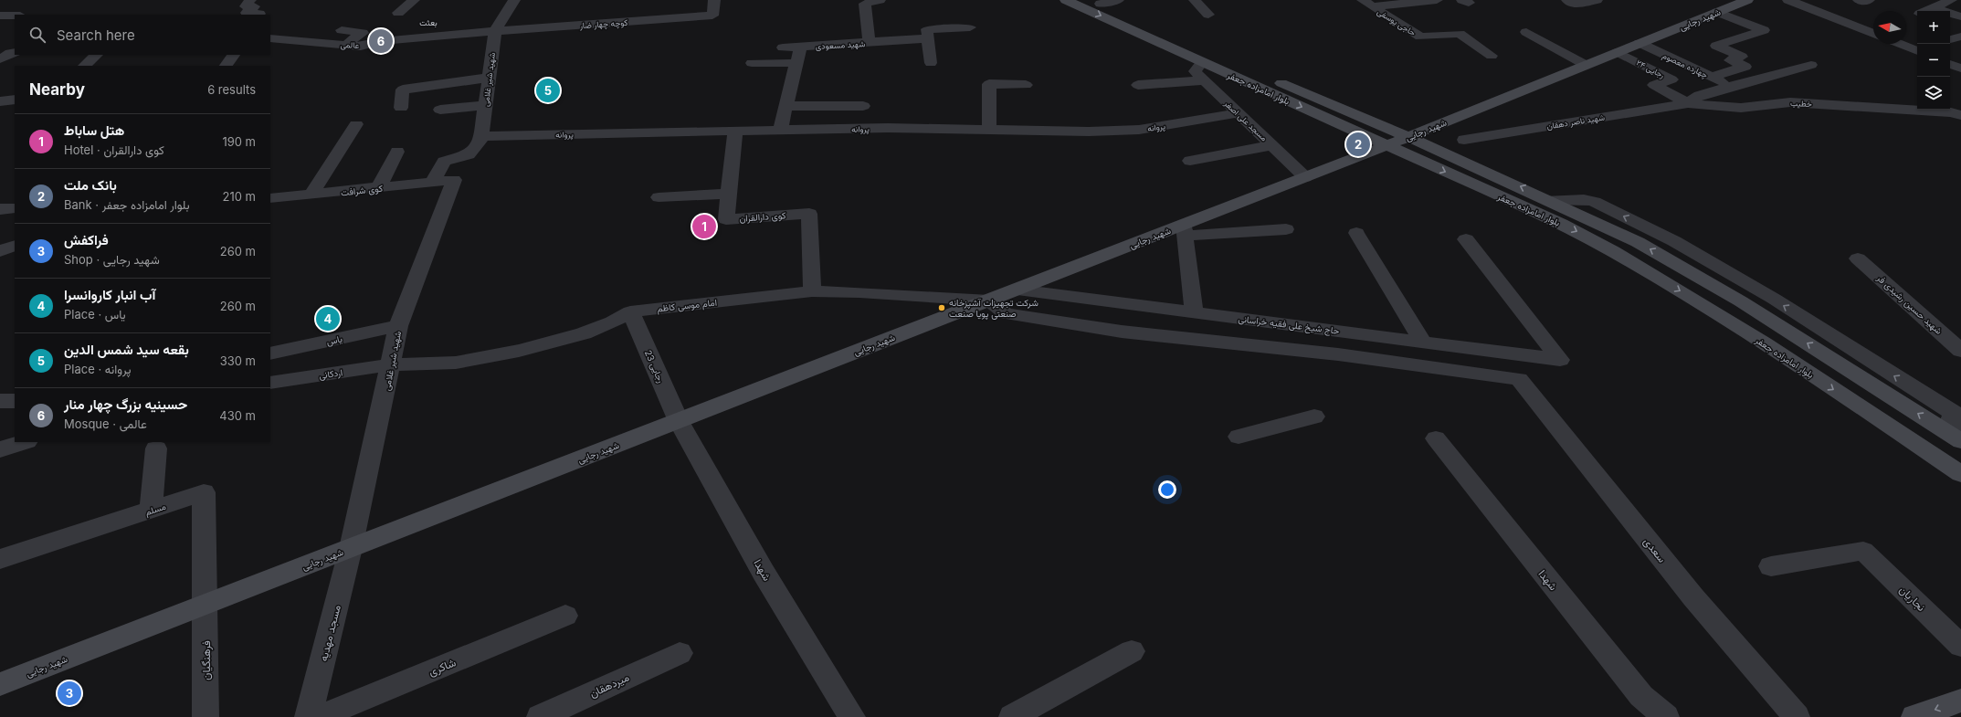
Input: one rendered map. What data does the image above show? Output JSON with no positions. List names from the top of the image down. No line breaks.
{"streets":{"main road":["شهید رجایی","بلوار امامزاده جعفر"],"street":["حاجی یوسفی","کوچه چهار ضار","عالمی","شهید مسعودی","چهارده معصوم","رجایی ۲۴","شهید شیر غلامی","خطیب","مسجد علی اصغر","شهید ناصر دهقان","پروانه","کوی شرافت","کوی دارالقران","شهید حسین رشیدی فر","امام موسی کاظم","حاج شیخ علی فقیه خراسانی","یاس","رجایی 23","اردکانی","مسلم","سعدی","شهدا","نجاریان","مسجد مهدیه","فرهنگیان","شاکری","میردهقان"]},"crossings":[["شهید رجایی","چهارده معصوم"],["شهید رجایی","رجایی ۲۴"],["شهید رجایی","شهید شیر غلامی"],["شهید رجایی","بلوار امامزاده جعفر"],["شهید رجایی","مسجد علی اصغر"],["شهید رجایی","امام موسی کاظم"],["شهید رجایی","حاج شیخ علی فقیه خراسانی"],["شهید رجایی","رجایی 23"],["شهید رجایی","مسلم"],["شهید رجایی","سعدی"],["شهید رجایی","شهدا"],["شهید رجایی","مسجد مهدیه"],["شهید رجایی","فرهنگیان"],["کوچه چهار ضار","عالمی"],["کوچه چهار ضار","شهید شیر غلامی"],["عالمی","شهید شیر غلامی"],["رجایی ۲۴","خطیب"],["رجایی ۲۴","شهید ناصر دهقان"],["شهید شیر غلامی","پروانه"],["شهید شیر غلامی","کوی شرافت"],["شهید شیر غلامی","امام موسی کاظم"],["شهید شیر غلامی","یاس"],["شهید شیر غلامی","اردکانی"],["شهید شیر غلامی","مسجد مهدیه"],["بلوار امامزاده جعفر","مسجد علی اصغر"],["خطیب","شهید ناصر دهقان"],["مسجد علی اصغر","پروانه"],["پروانه","کوی دارالقران"],["کوی دارالقران","امام موسی کاظم"],["امام موسی کاظم","رجایی 23"],["امام موسی کاظم","اردکانی"],["امام موسی کاظم","سعدی"],["رجایی 23","شهدا"],["مسلم","فرهنگیان"]],"districts":["بعثت"],"places":["شرکت تجهیزات آشپزخانه صنعتی پویا صنعت"],"north":"left","page":{"map_buttons":["+","−"],"search":"Search here","pins":["6","5","2","1","4","3"],"heading":["Nearby","6 results"],"list":[{"mark":"1","name":"هتل ساباط","note":"Hotel · کوی دارالقران","value":"190 m"},{"mark":"2","name":"بانک ملت","note":"Bank · بلوار امامزاده جعفر","value":"210 m"},{"mark":"3","name":"فراکفش","note":"Shop · شهید رجایی","value":"260 m"},{"mark":"4","name":"آب انبار کاروانسرا","note":"Place · یاس","value":"260 m"},{"mark":"5","name":"بقعه سید شمس الدین","note":"Place · پروانه","value":"330 m"},{"mark":"6","name":"حسینیه بزرگ چهار منار","note":"Mosque · عالمی","value":"430 m"}]}}
